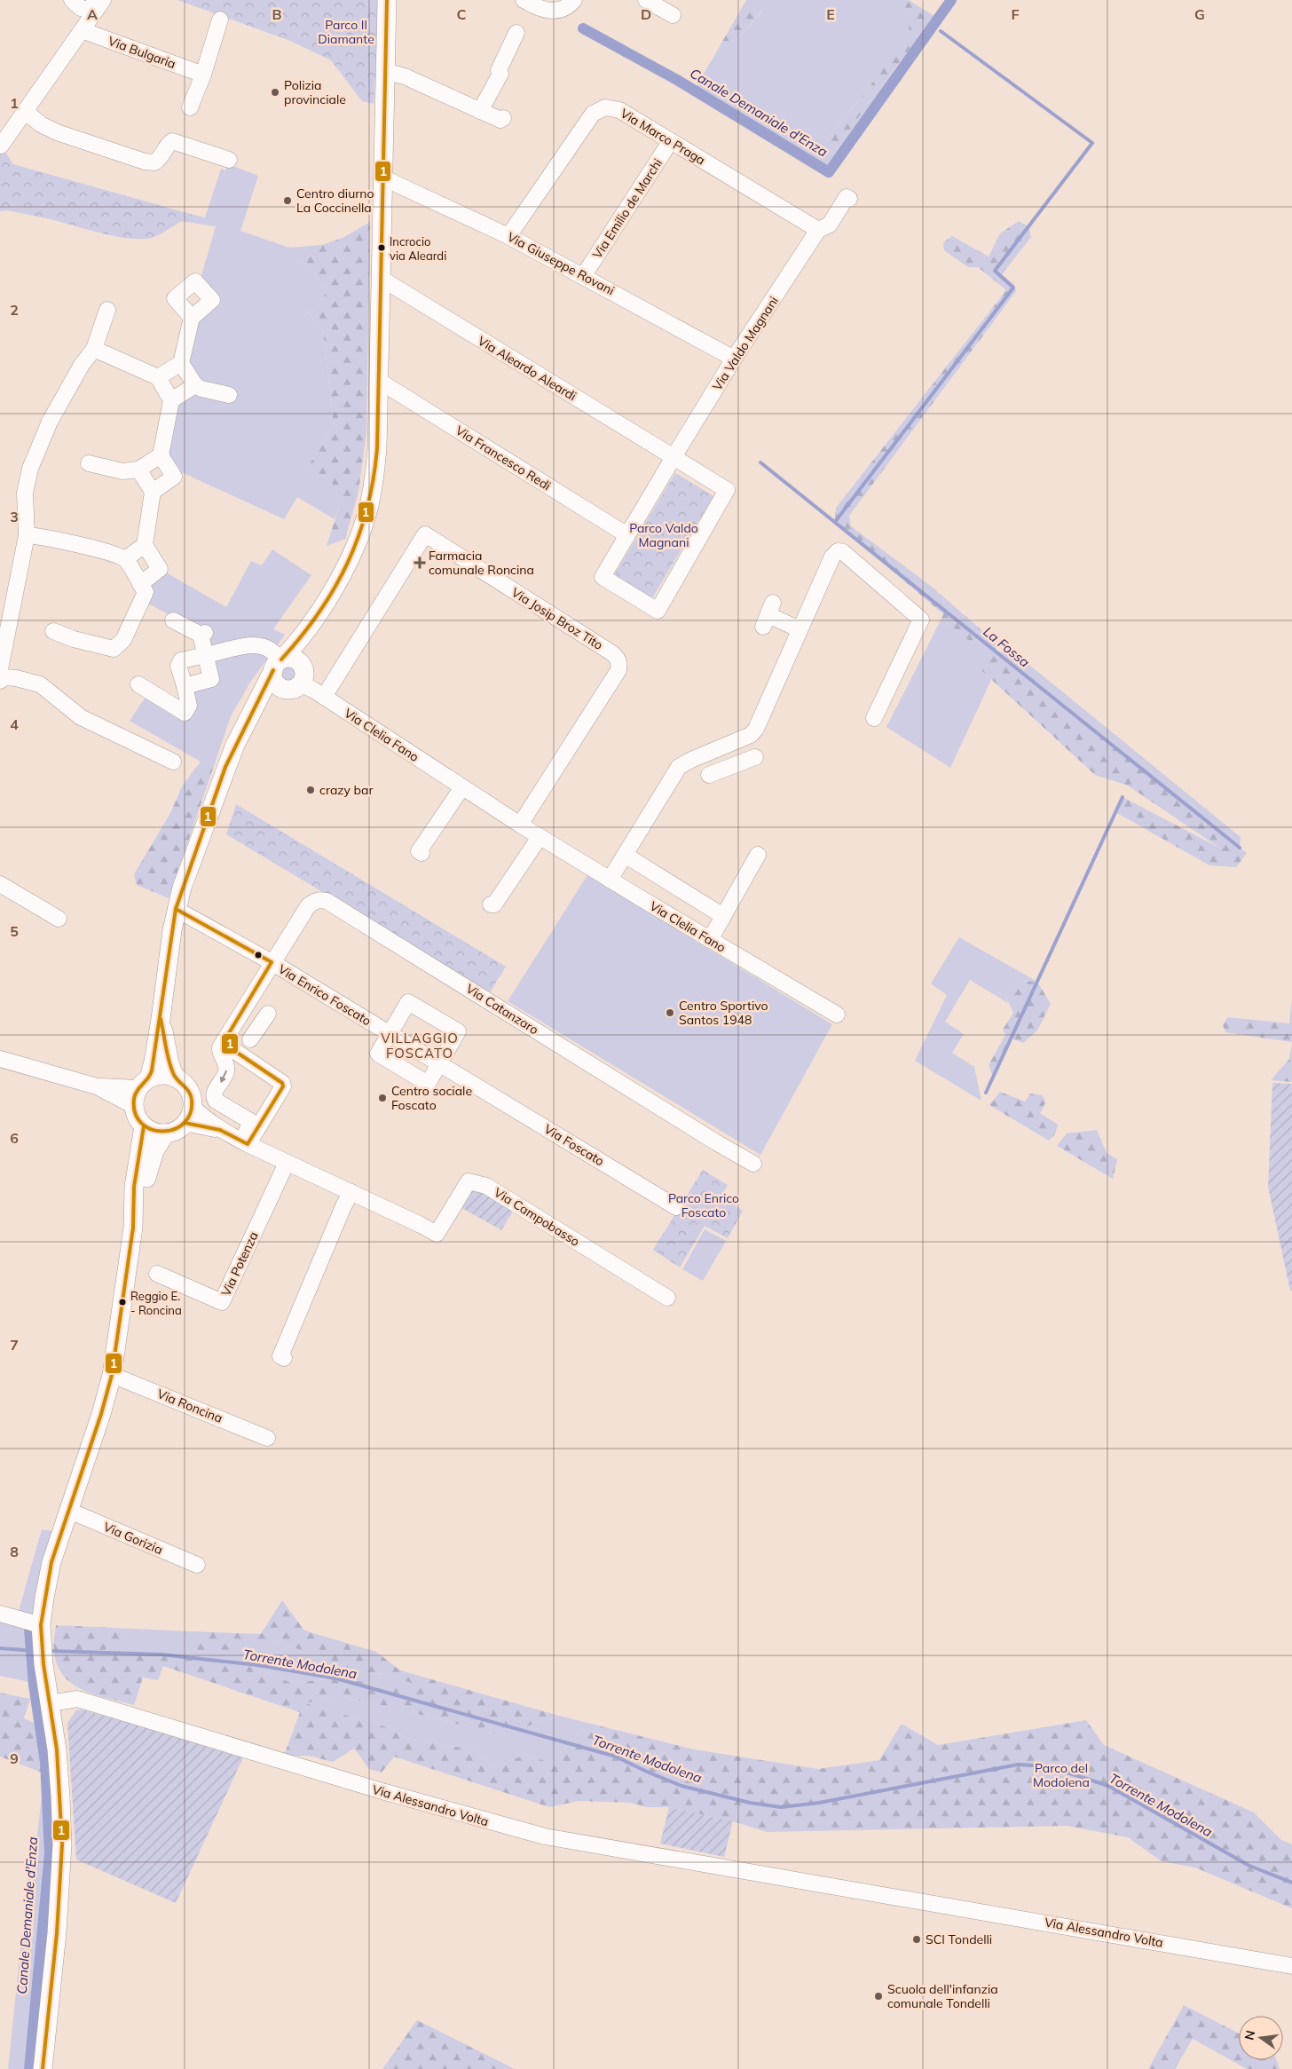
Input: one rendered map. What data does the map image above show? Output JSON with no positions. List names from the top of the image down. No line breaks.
{"streets":{"street":["Via Bulgaria","Via Marco Praga","Via Emilio de Marchi","Via Giuseppe Rovani","Via Valdo Magnani","Via Aleardo Aleardi","Via Francesco Redi","Via Josip Broz Tito","Via Clelia Fano","Via Enrico Foscato","Via Catanzaro","Via Foscato","Via Campobasso","Via Potenza","Via Roncina","Via Gorizia","Via Alessandro Volta"]},"crossings":[["Via Marco Praga","Via Emilio de Marchi"],["Via Marco Praga","Via Giuseppe Rovani"],["Via Marco Praga","Via Valdo Magnani"],["Via Emilio de Marchi","Via Giuseppe Rovani"],["Via Giuseppe Rovani","Via Valdo Magnani"],["Via Valdo Magnani","Via Aleardo Aleardi"],["Via Aleardo Aleardi","Via Francesco Redi"],["Via Josip Broz Tito","Via Clelia Fano"],["Via Enrico Foscato","Via Catanzaro"],["Via Enrico Foscato","Via Foscato"],["Via Campobasso","Via Potenza"]],"districts":["VILLAGGIO FOSCATO"],"water":["Canale Demaniale d'Enza","La Fossa","Torrente Modolena"],"parks":["Parco Il Diamante","Parco Valdo Magnani","Parco Enrico Foscato","Parco del Modolena"],"places":{"other":["Polizia provinciale","Centro diurno La Coccinella","Incrocio via Aleardi","crazy bar","Centro Sportivo Santos 1948","Centro sociale Foscato","Reggio E. - Roncina","SCI Tondelli","Scuola dell'infanzia comunale Tondelli"],"health":["Farmacia comunale Roncina"]},"lines":["transit line 1"],"north":"left","grid":{"columns":["A","B","C","D","E","F","G"],"rows":["1","2","3","4","5","6","7","8","9"]}}
